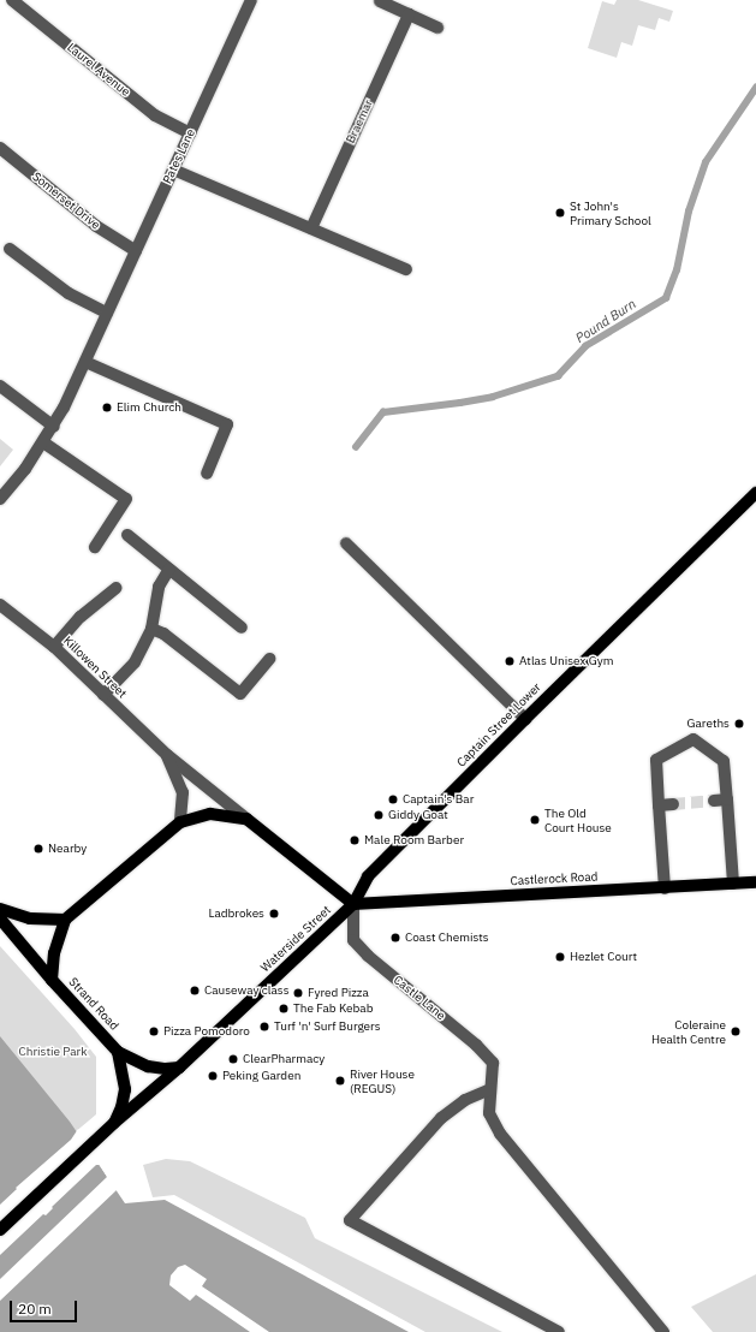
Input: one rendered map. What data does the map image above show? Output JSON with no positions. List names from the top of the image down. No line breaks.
{"streets":{"main road":["Killowen Street","Captain Street Lower","Castlerock Road","Waterside Street","Strand Road"],"street":["Laurel Avenue","Braemar","Pates Lane","Somerset Drive","Castle Lane"]},"crossings":[["Laurel Avenue","Pates Lane"],["Pates Lane","Somerset Drive"],["Killowen Street","Captain Street Lower"],["Killowen Street","Castlerock Road"],["Killowen Street","Waterside Street"],["Killowen Street","Castle Lane"],["Captain Street Lower","Castlerock Road"],["Captain Street Lower","Waterside Street"],["Captain Street Lower","Castle Lane"],["Castlerock Road","Waterside Street"],["Castlerock Road","Castle Lane"],["Waterside Street","Castle Lane"]],"water":["Pound Burn"],"parks":["Christie Park"],"places":["St John's Primary School","Elim Church","Atlas Unisex Gym","Gareths","Captain's Bar","Giddy Goat","The Old Court House","Male Room Barber","Nearby","Ladbrokes","Coast Chemists","Hezlet Court","Causeway class","Fyred Pizza","The Fab Kebab","Turf 'n' Surf Burgers","Pizza Pomodoro","Coleraine Health Centre","ClearPharmacy","Peking Garden","River House (REGUS)"],"scale_bar":"20 m"}
